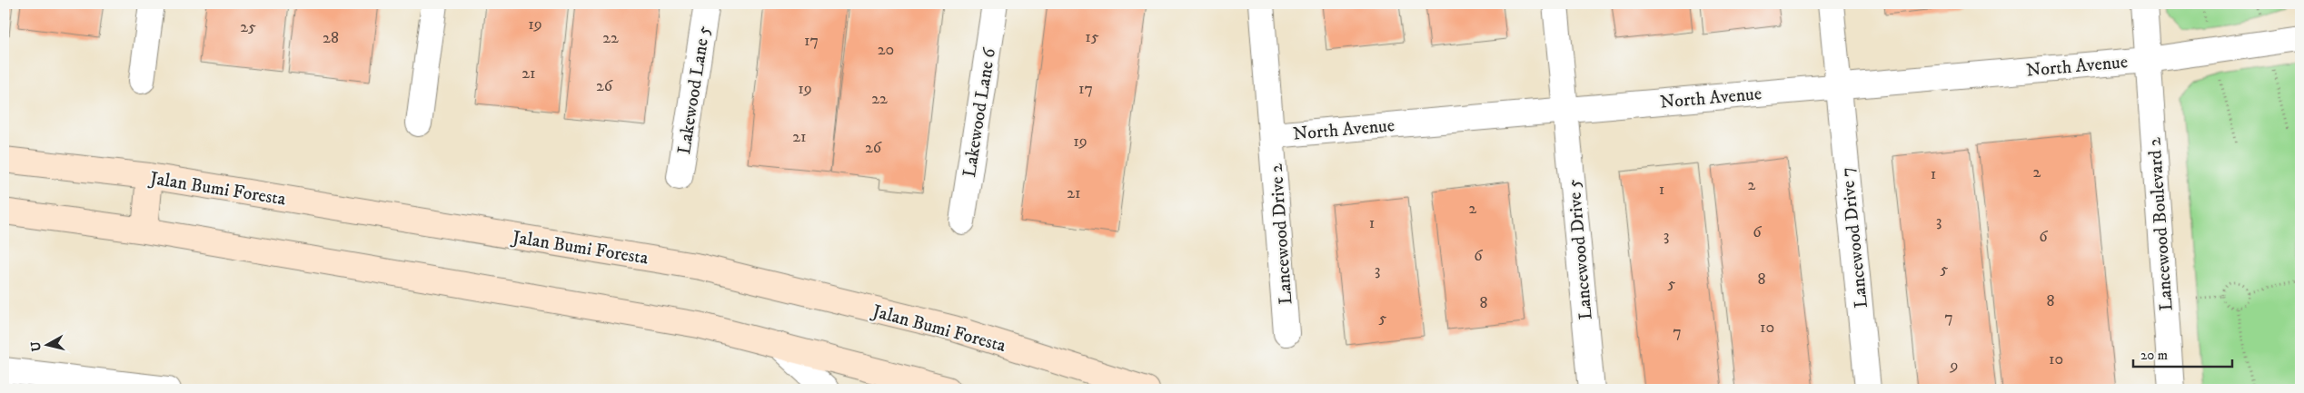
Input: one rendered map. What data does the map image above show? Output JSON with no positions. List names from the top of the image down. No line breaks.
{"streets":{"main road":["Jalan Bumi Foresta"],"street":["North Avenue","Lakewood Lane 5","Lakewood Lane 6","Lancewood Boulevard 2","Lancewood Drive 2","Lancewood Drive 7","Lancewood Drive 5"]},"crossings":[["North Avenue","Lancewood Boulevard 2"],["North Avenue","Lancewood Drive 2"],["North Avenue","Lancewood Drive 7"],["North Avenue","Lancewood Drive 5"]],"house_numbers":["19","25","15","28","22","17","20","21","26","19","17","22","21","19","26","2","1","2","1","21","2","3","1","6","3","6","6","5","3","8","5","8","8","7","5","10","7","10","9"],"scale_bar":"20 m","north":"left"}
